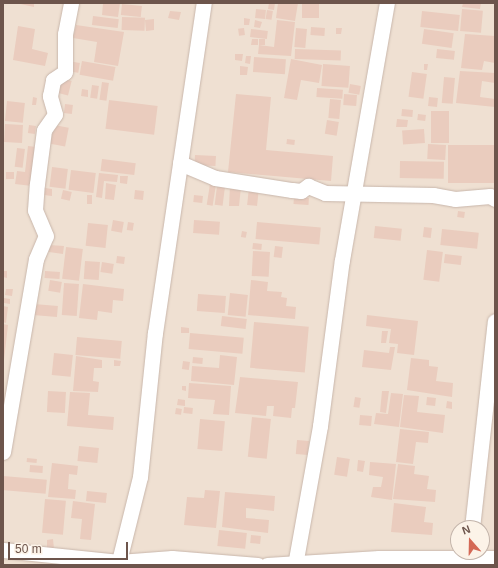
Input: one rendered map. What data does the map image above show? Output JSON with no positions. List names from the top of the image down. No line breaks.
{"scale_bar":"50 m","north":"top"}
